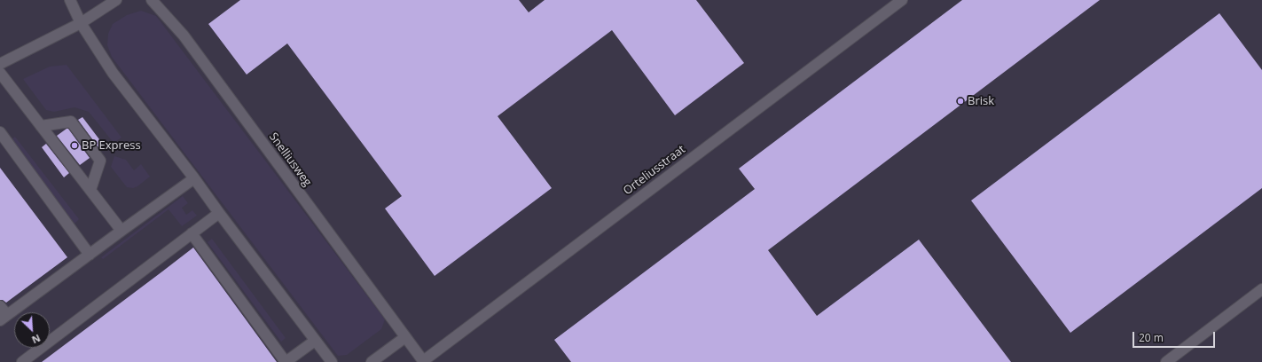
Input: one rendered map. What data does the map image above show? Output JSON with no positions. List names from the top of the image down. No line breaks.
{"streets":{"street":["Snelliusweg","Orteliusstraat"]},"crossings":[["Snelliusweg","Orteliusstraat"]],"places":["Brisk","BP Express"],"scale_bar":"20 m","north":"bottom right"}
